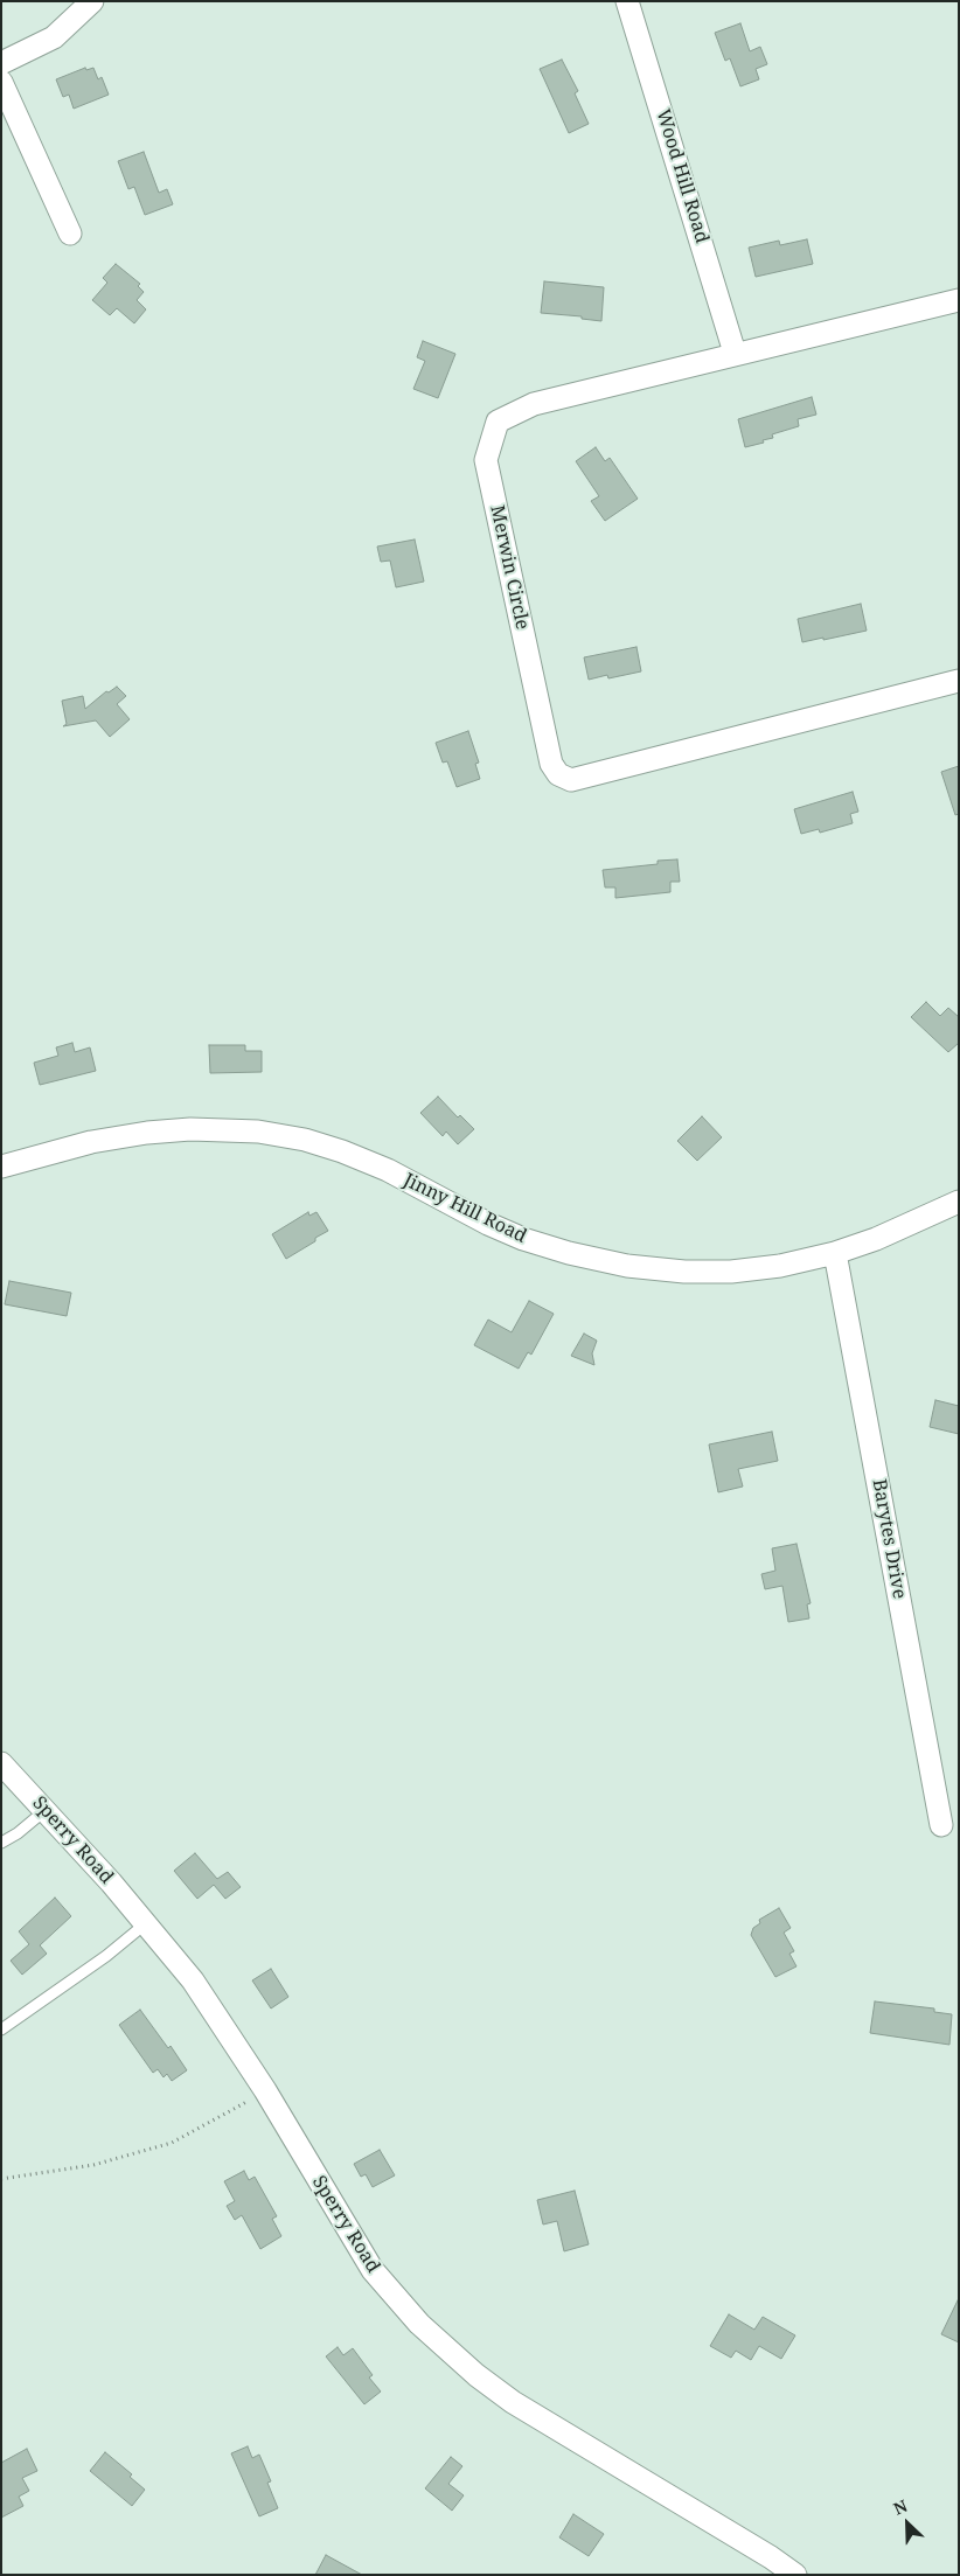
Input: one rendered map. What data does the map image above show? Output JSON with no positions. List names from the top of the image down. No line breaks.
{"streets":{"street":["Wood Hill Road","Merwin Circle","Jinny Hill Road","Barytes Drive","Sperry Road"]},"crossings":[["Wood Hill Road","Merwin Circle"],["Jinny Hill Road","Barytes Drive"]],"north":"top left"}
